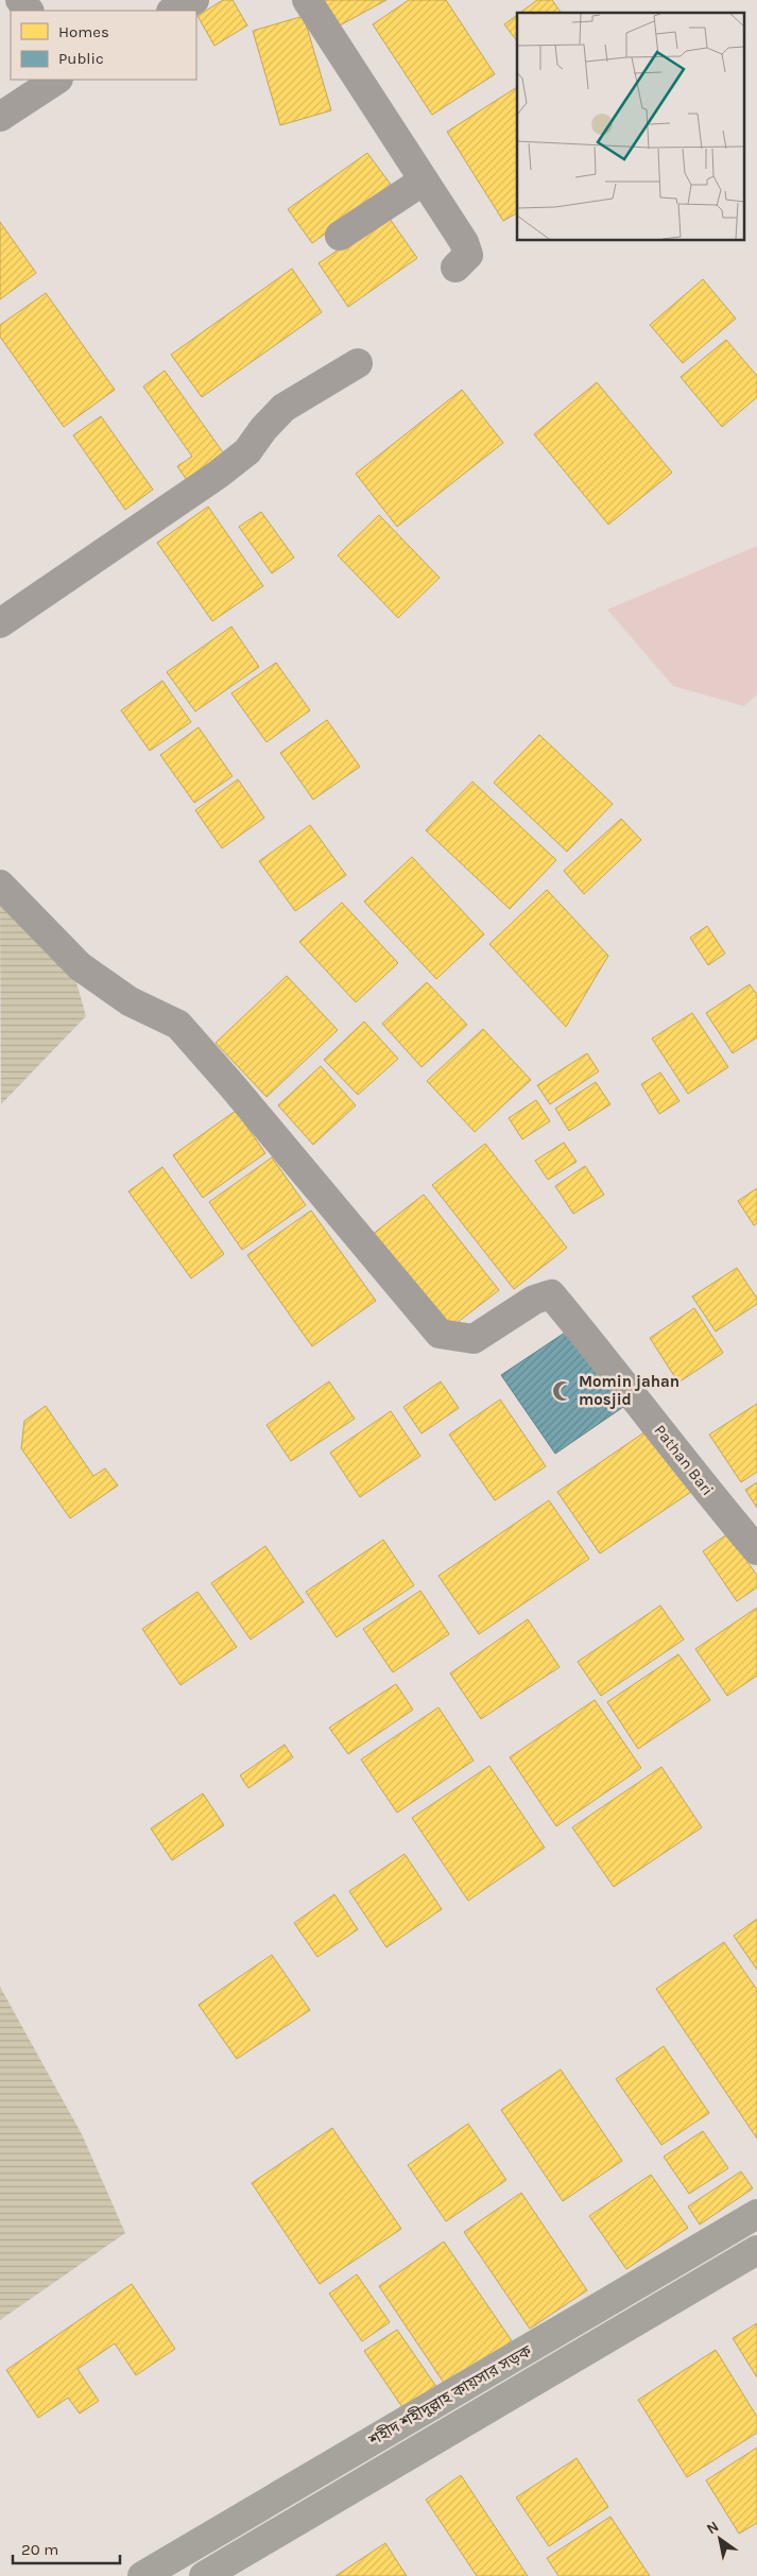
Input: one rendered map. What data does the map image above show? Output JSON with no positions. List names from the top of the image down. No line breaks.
{"streets":{"main road":["শহীদ শহীদুল্লাহ কায়সার সড়ক"],"street":["Pathan Bari"]},"places":{"mosque":["Momin jahan mosjid"]},"legend":["Homes","Public"],"scale_bar":"20 m","north":"top left"}
